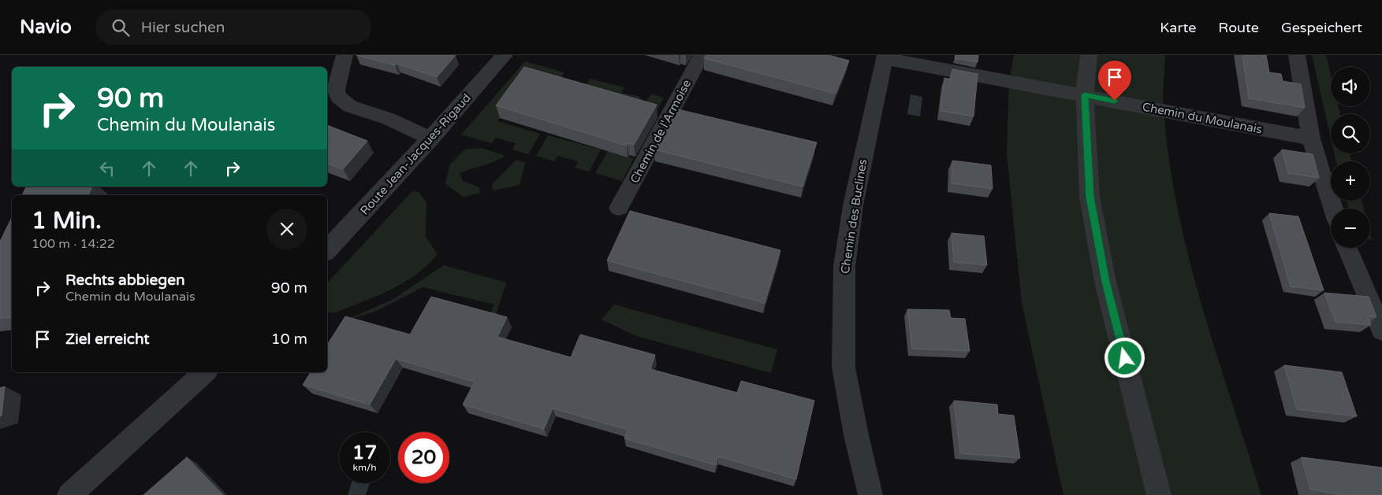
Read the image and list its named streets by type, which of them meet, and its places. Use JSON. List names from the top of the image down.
{
  "streets": {
    "street": [
      "Chemin du Moulanais",
      "Chemin de l'Armoise",
      "Route Jean-Jacques-Rigaud",
      "Chemin des Buclines"
    ]
  },
  "crossings": [
    ["Chemin du Moulanais", "Chemin des Buclines"]
  ],
  "page": {
    "header": "Navio",
    "search": "Hier suchen",
    "nav": ["Karte", "Route", "Gespeichert"],
    "map_buttons": ["+", "−"],
    "turn": ["90 m", "Chemin du Moulanais"],
    "heading": ["1 Min.", "100 m · 14:22"],
    "list": [
      {
        "name": "Rechts abbiegen",
        "note": "Chemin du Moulanais",
        "value": "90 m"
      },
      {
        "name": "Ziel erreicht",
        "value": "10 m"
      }
    ],
    "speed": "17 km/h",
    "limit": "20"
  }
}
